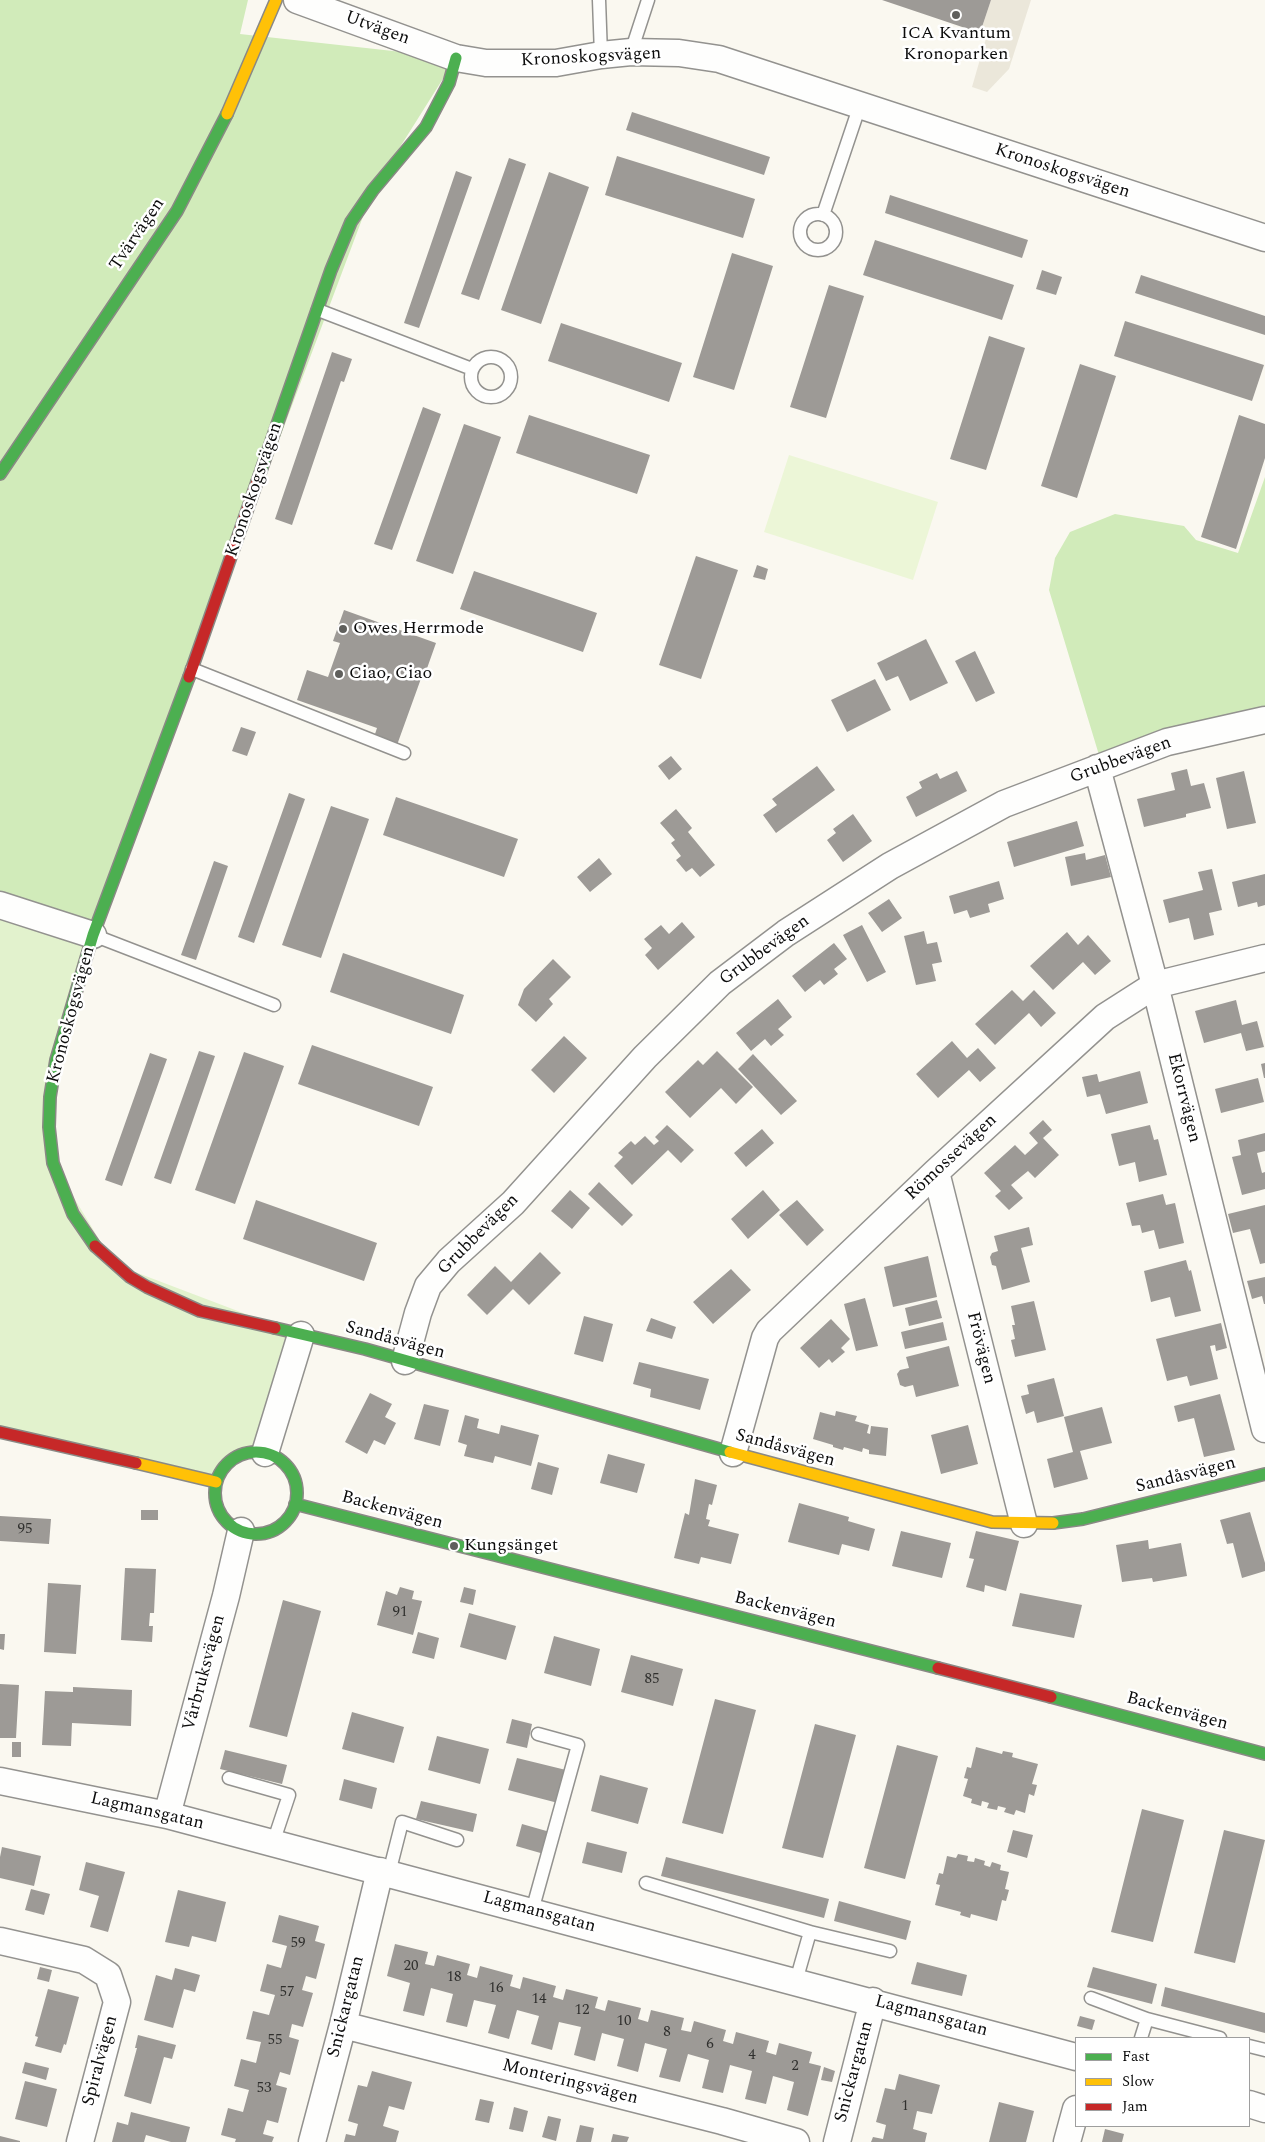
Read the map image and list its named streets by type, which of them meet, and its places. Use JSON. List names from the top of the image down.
{
  "streets": {
    "street": [
      "Utvägen",
      "Kronoskogsvägen",
      "Tvärvägen",
      "Grubbevägen",
      "Ekorrvägen",
      "Römossevägen",
      "Sandåsvägen",
      "Frövägen",
      "Backenvägen",
      "Vårbruksvägen",
      "Lagmansgatan",
      "Snickargatan",
      "Spiralvägen",
      "Monteringsvägen"
    ]
  },
  "crossings": [
    ["Utvägen", "Kronoskogsvägen"],
    ["Kronoskogsvägen", "Sandåsvägen"],
    ["Grubbevägen", "Ekorrvägen"],
    ["Grubbevägen", "Sandåsvägen"],
    ["Ekorrvägen", "Römossevägen"],
    ["Römossevägen", "Sandåsvägen"],
    ["Römossevägen", "Frövägen"],
    ["Sandåsvägen", "Frövägen"],
    ["Backenvägen", "Vårbruksvägen"],
    ["Vårbruksvägen", "Lagmansgatan"],
    ["Lagmansgatan", "Snickargatan"],
    ["Snickargatan", "Monteringsvägen"]
  ],
  "places": [
    "ICA Kvantum Kronoparken",
    "Owes Herrmode",
    "Ciao, Ciao",
    "Kungsänget"
  ],
  "house_numbers": [
    "95",
    "91",
    "85",
    "59",
    "20",
    "18",
    "16",
    "57",
    "14",
    "12",
    "10",
    "8",
    "55",
    "6",
    "4",
    "2",
    "53",
    "1"
  ],
  "legend": ["Fast", "Slow", "Jam"]
}
